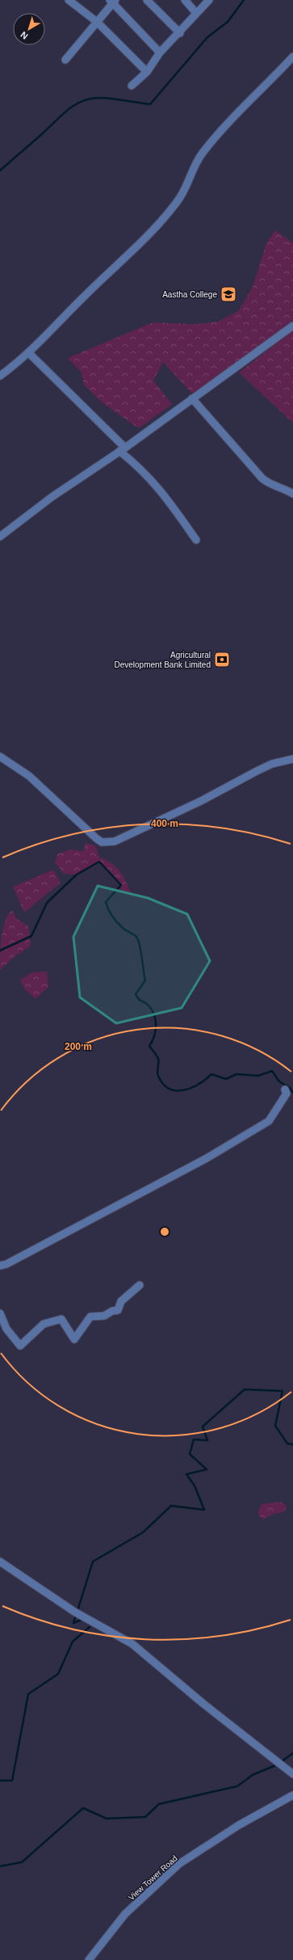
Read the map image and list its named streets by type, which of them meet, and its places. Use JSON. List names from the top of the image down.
{
  "streets": {
    "street": ["View Tower Road"]
  },
  "places": {
    "school or university": ["Aastha College"],
    "bank": ["Agricultural Development Bank Limited"]
  },
  "north": "bottom left",
  "rings": ["400 m", "200 m"]
}
